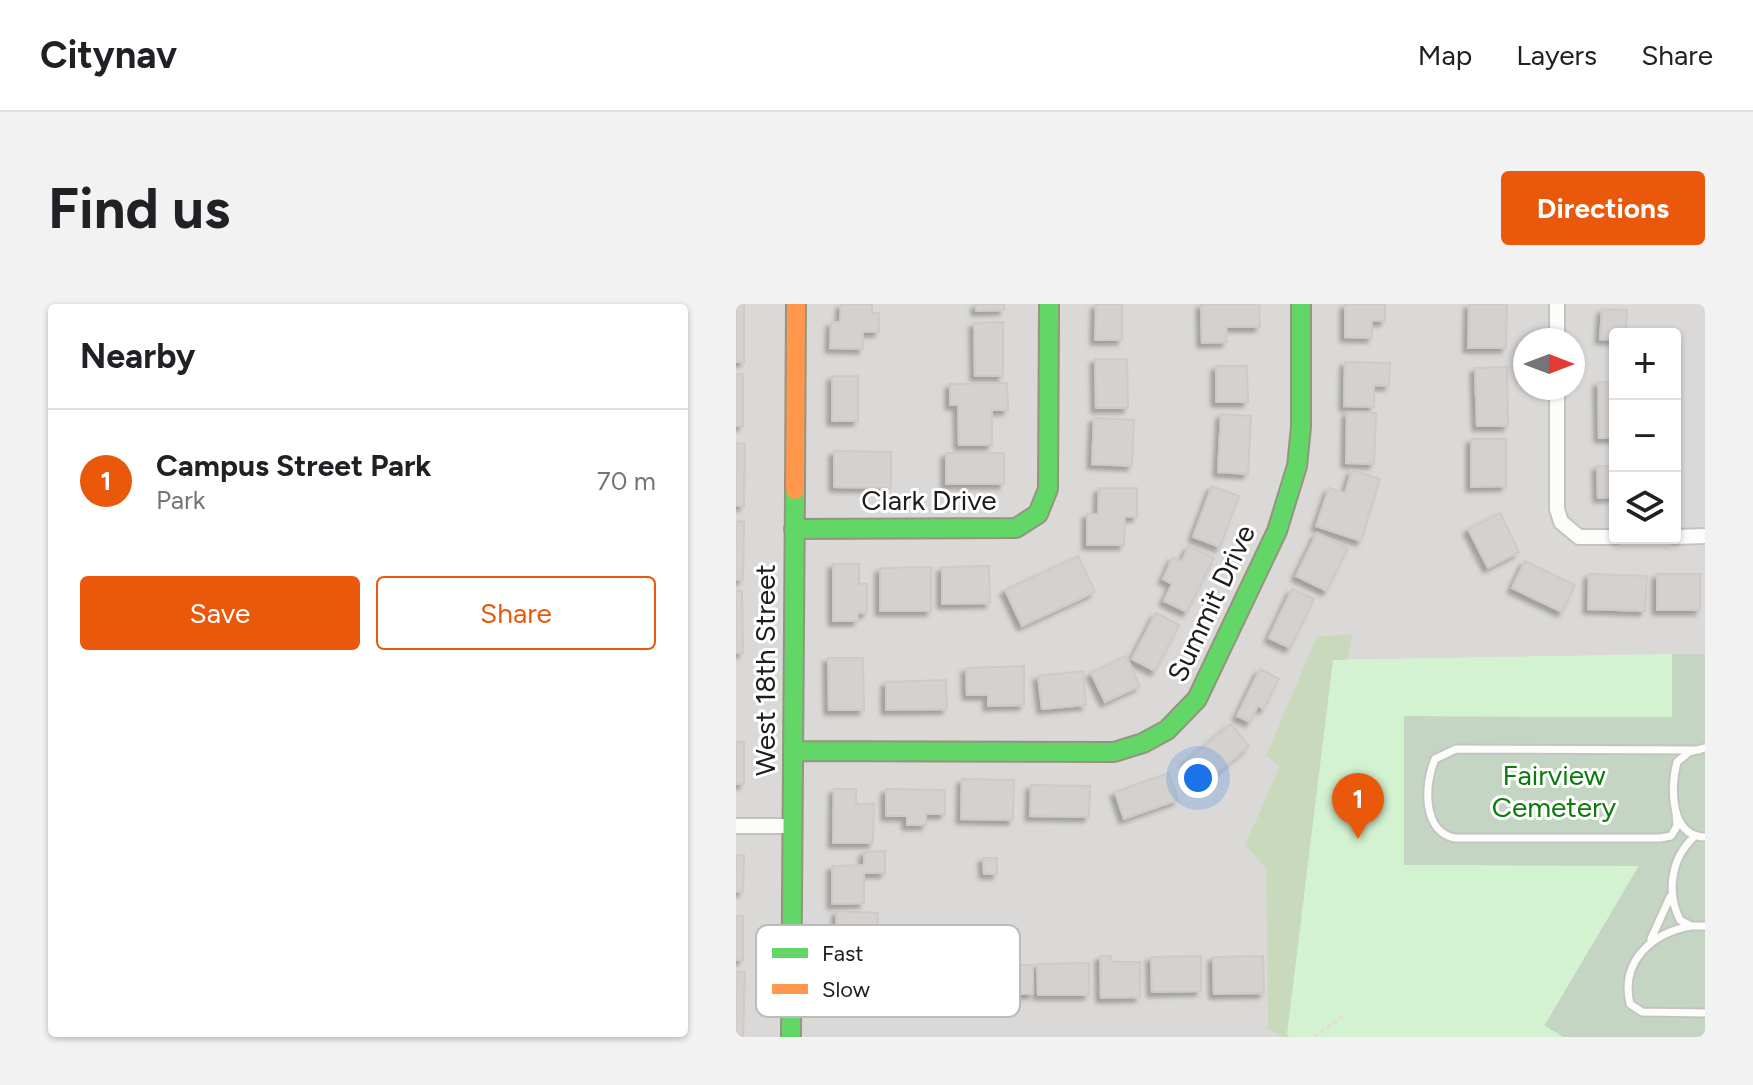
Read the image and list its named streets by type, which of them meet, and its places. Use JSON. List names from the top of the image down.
{
  "streets": {
    "street": ["Clark Drive", "Summit Drive", "West 18th Street"]
  },
  "crossings": [
    ["Clark Drive", "West 18th Street"],
    ["Summit Drive", "West 18th Street"]
  ],
  "parks": ["Fairview Cemetery"],
  "legend": ["Fast", "Slow"],
  "north": "right",
  "page": {
    "header": "Citynav",
    "nav": ["Map", "Layers", "Share"],
    "buttons": [
      "Directions",
      ["Save", "Share"]
    ],
    "title": "Find us",
    "heading": "Nearby",
    "map_buttons": ["+", "−"],
    "list": [
      {
        "mark": "1",
        "name": "Campus Street Park",
        "note": "Park",
        "value": "70 m"
      }
    ],
    "pins": "1"
  }
}
